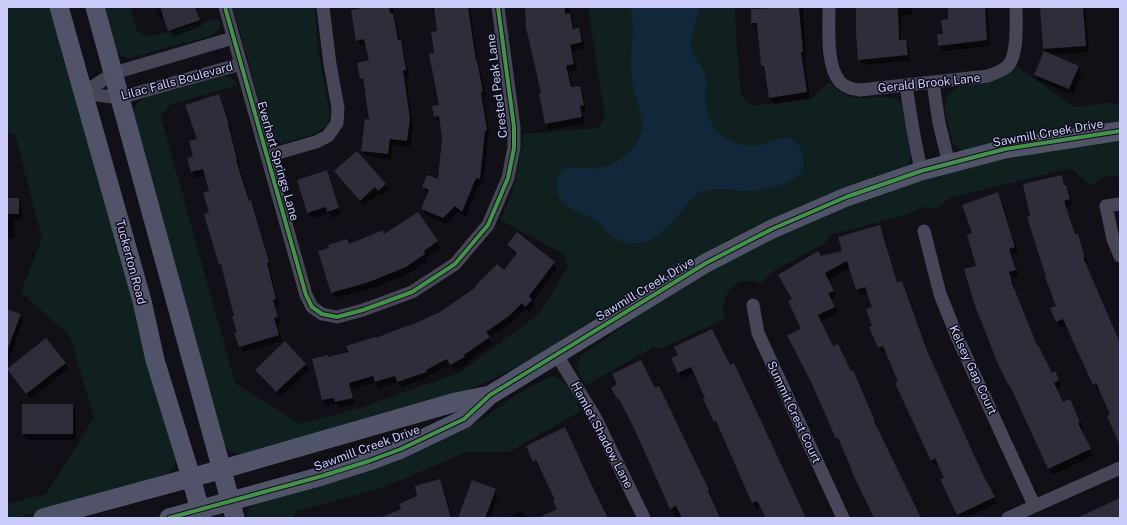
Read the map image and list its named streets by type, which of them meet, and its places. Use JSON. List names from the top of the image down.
{
  "streets": {
    "street": [
      "Lilac Falls Boulevard",
      "Gerald Brook Lane",
      "Crested Peak Lane",
      "Sawmill Creek Drive",
      "Everhart Springs Lane",
      "Tuckerton Road",
      "Kelsey Gap Court",
      "Summit Crest Court",
      "Hamlet Shadow Lane"
    ]
  },
  "crossings": [
    ["Lilac Falls Boulevard", "Everhart Springs Lane"],
    ["Lilac Falls Boulevard", "Tuckerton Road"],
    ["Crested Peak Lane", "Everhart Springs Lane"],
    ["Sawmill Creek Drive", "Tuckerton Road"],
    ["Sawmill Creek Drive", "Hamlet Shadow Lane"]
  ]
}
